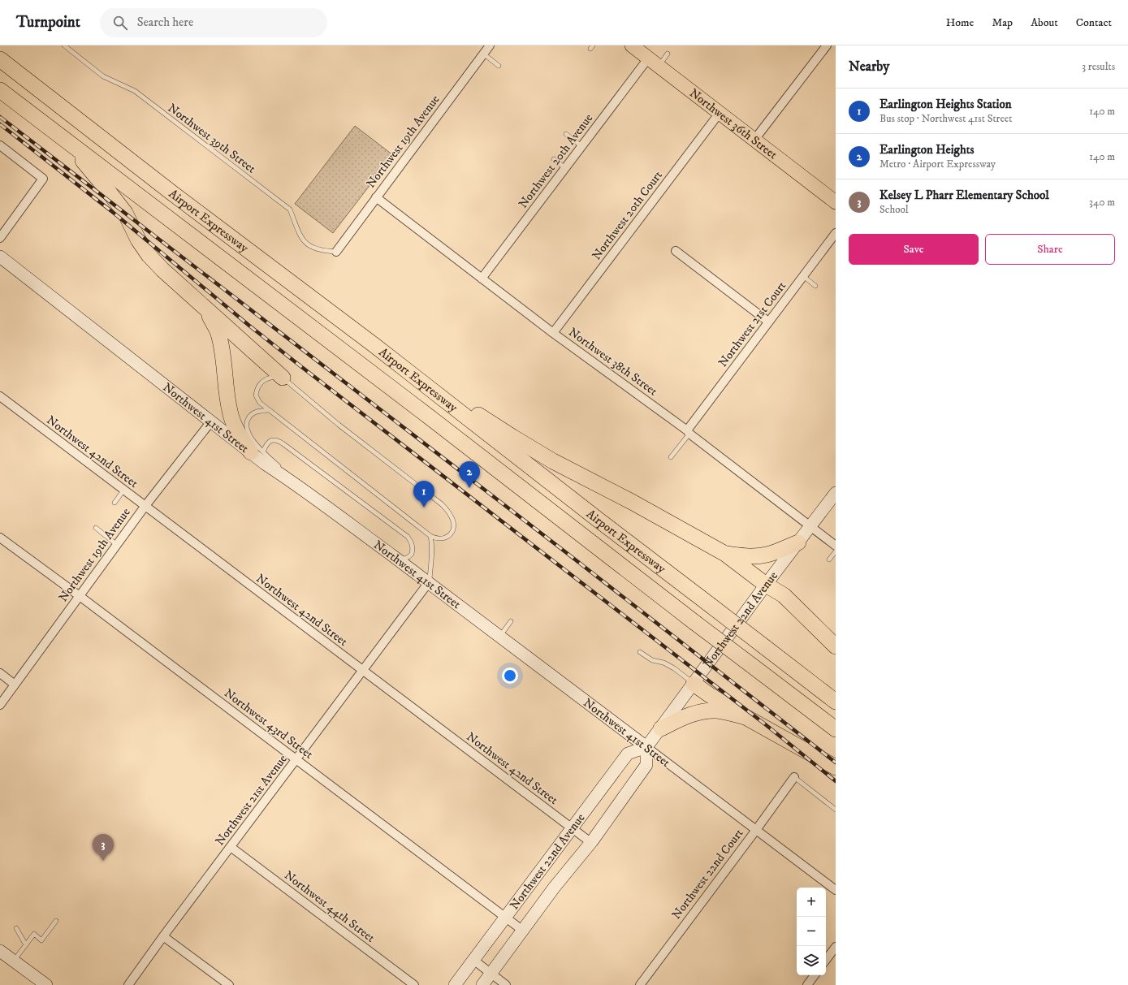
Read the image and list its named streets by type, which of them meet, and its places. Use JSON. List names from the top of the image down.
{
  "streets": {
    "highway": ["Airport Expressway"],
    "main road": ["Northwest 36th Street", "Northwest 41st Street", "Northwest 22nd Avenue"],
    "street": [
      "Northwest 19th Avenue",
      "Northwest 20th Avenue",
      "Northwest 20th Court",
      "Northwest 21st Court",
      "Northwest 38th Street",
      "Northwest 42nd Street",
      "Northwest 43rd Street",
      "Northwest 21st Avenue",
      "Northwest 22nd Court",
      "Northwest 44th Street"
    ],
    "lane": ["Northwest 39th Street"]
  },
  "crossings": [
    ["Northwest 36th Street", "Northwest 20th Avenue"],
    ["Northwest 36th Street", "Northwest 20th Court"],
    ["Northwest 39th Street", "Northwest 19th Avenue"],
    ["Northwest 19th Avenue", "Northwest 38th Street"],
    ["Northwest 19th Avenue", "Northwest 41st Street"],
    ["Northwest 19th Avenue", "Northwest 42nd Street"],
    ["Northwest 19th Avenue", "Northwest 43rd Street"],
    ["Northwest 20th Avenue", "Northwest 38th Street"],
    ["Northwest 20th Court", "Northwest 38th Street"],
    ["Northwest 21st Court", "Northwest 38th Street"],
    ["Northwest 38th Street", "Northwest 22nd Avenue"],
    ["Northwest 41st Street", "Northwest 22nd Avenue"],
    ["Northwest 41st Street", "Northwest 21st Avenue"],
    ["Northwest 41st Street", "Northwest 22nd Court"],
    ["Northwest 42nd Street", "Northwest 22nd Avenue"],
    ["Northwest 42nd Street", "Northwest 21st Avenue"],
    ["Northwest 22nd Avenue", "Northwest 43rd Street"],
    ["Northwest 43rd Street", "Northwest 21st Avenue"],
    ["Northwest 21st Avenue", "Northwest 44th Street"]
  ],
  "page": {
    "header": "Turnpoint",
    "search": "Search here",
    "nav": [
      "Home",
      "Map",
      "About",
      "Contact"
    ],
    "heading": ["Nearby", "3 results"],
    "list": [
      {
        "mark": "1",
        "name": "Earlington Heights Station",
        "note": "Bus stop · Northwest 41st Street",
        "value": "140 m"
      },
      {
        "mark": "2",
        "name": "Earlington Heights",
        "note": "Metro · Airport Expressway",
        "value": "140 m"
      },
      {
        "mark": "3",
        "name": "Kelsey L Pharr Elementary School",
        "note": "School",
        "value": "340 m"
      }
    ],
    "buttons": ["Save", "Share"],
    "pins": ["2", "1", "3"],
    "map_buttons": ["+", "−"]
  }
}
